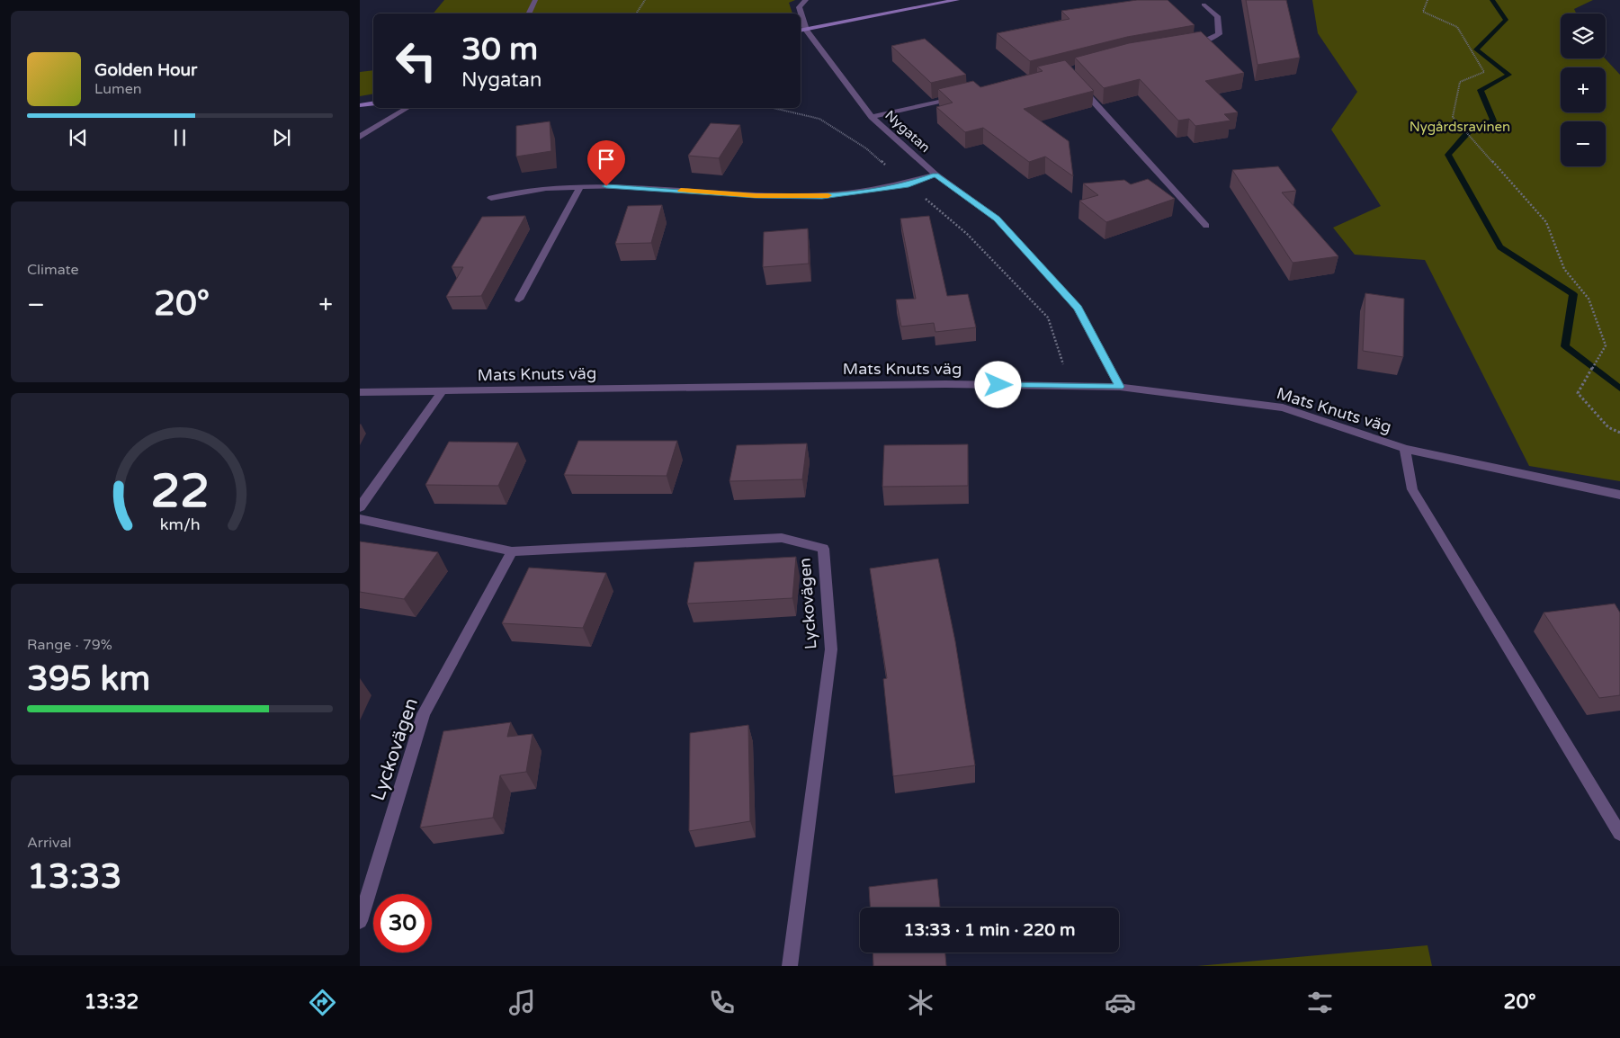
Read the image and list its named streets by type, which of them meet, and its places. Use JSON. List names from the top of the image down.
{
  "streets": {
    "street": ["Nygatan", "Mats Knuts väg", "Lyckovägen"]
  },
  "crossings": [
    ["Nygatan", "Mats Knuts väg"]
  ],
  "parks": ["Nygårdsravinen"],
  "page": {
    "map_buttons": ["+", "−"],
    "turn": ["30 m", "Nygatan"],
    "song": ["Golden Hour", "Lumen"],
    "tile": [
      "Climate",
      ["Range · 79%", "395 km"],
      ["Arrival", "13:33"]
    ],
    "heat": ["−", "20°", "+"],
    "limit": "30",
    "trip": "13:33 · 1 min · 220 m",
    "tabs": ["13:32", "20°"],
    "gauge": ["22", "km/h"]
  }
}
